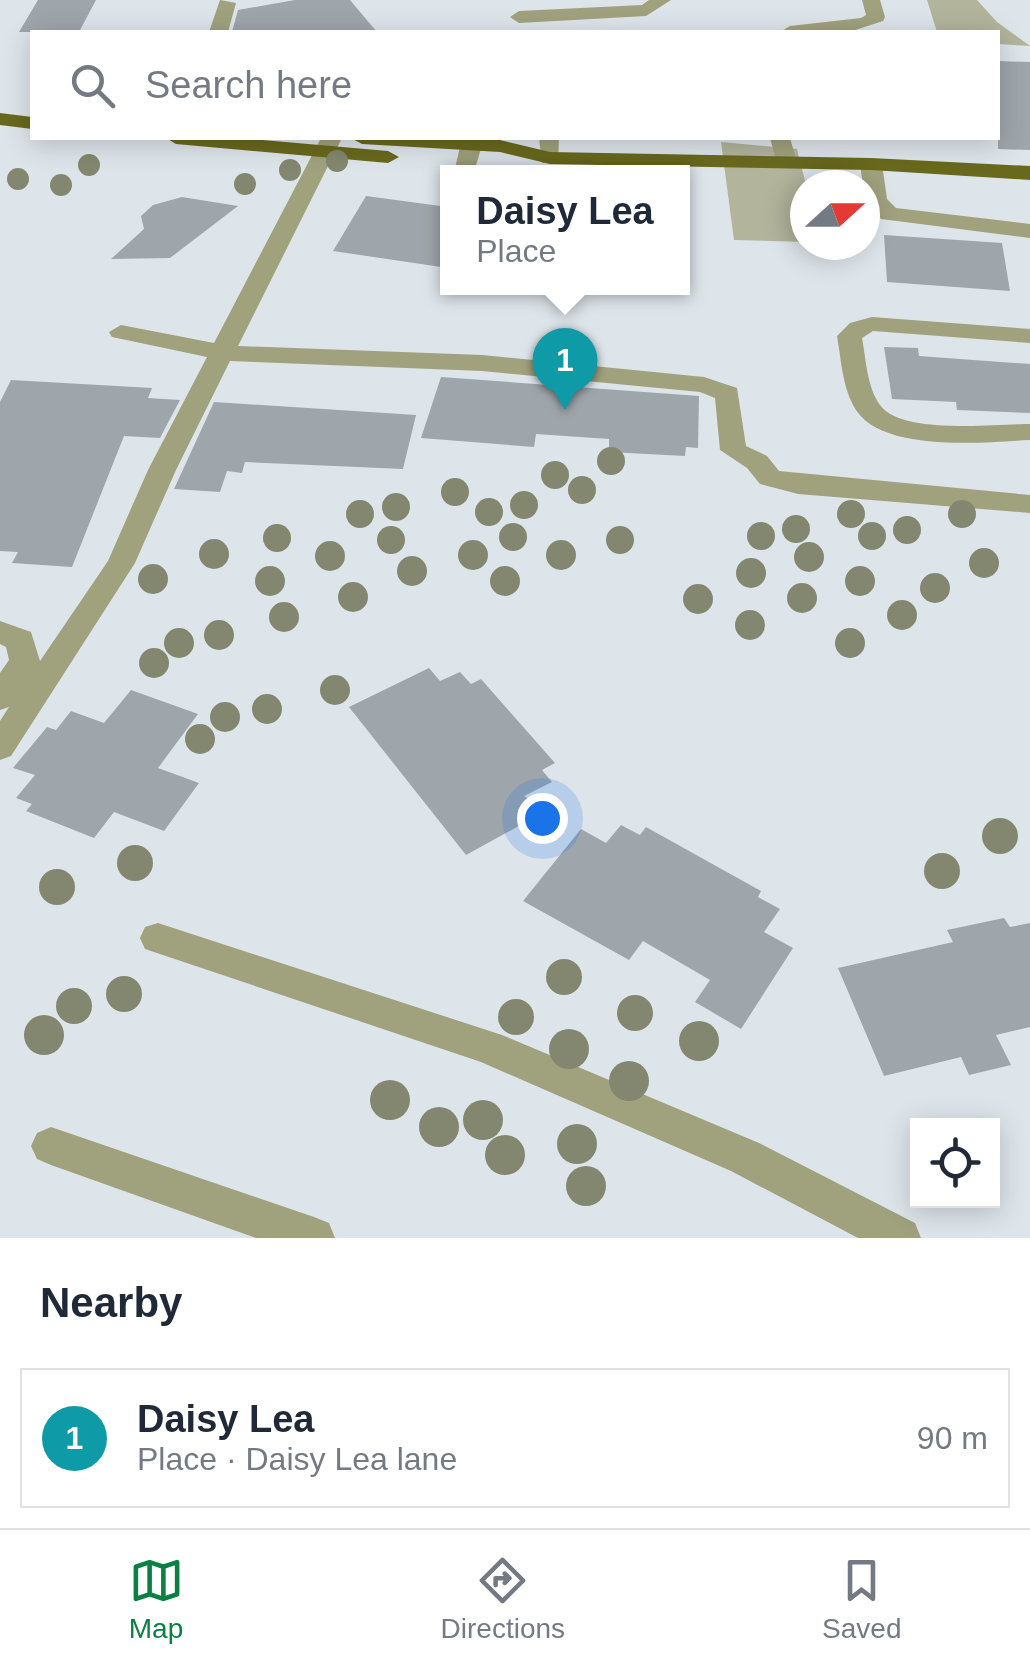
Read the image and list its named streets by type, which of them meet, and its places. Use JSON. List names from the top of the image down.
{
  "north": "right",
  "page": {
    "search": "Search here",
    "popup": ["Daisy Lea", "Place"],
    "pins": "1",
    "heading": "Nearby",
    "list": [
      {
        "mark": "1",
        "name": "Daisy Lea",
        "note": "Place · Daisy Lea lane",
        "value": "90 m"
      }
    ],
    "nav": ["Map", "Directions", "Saved"]
  }
}
